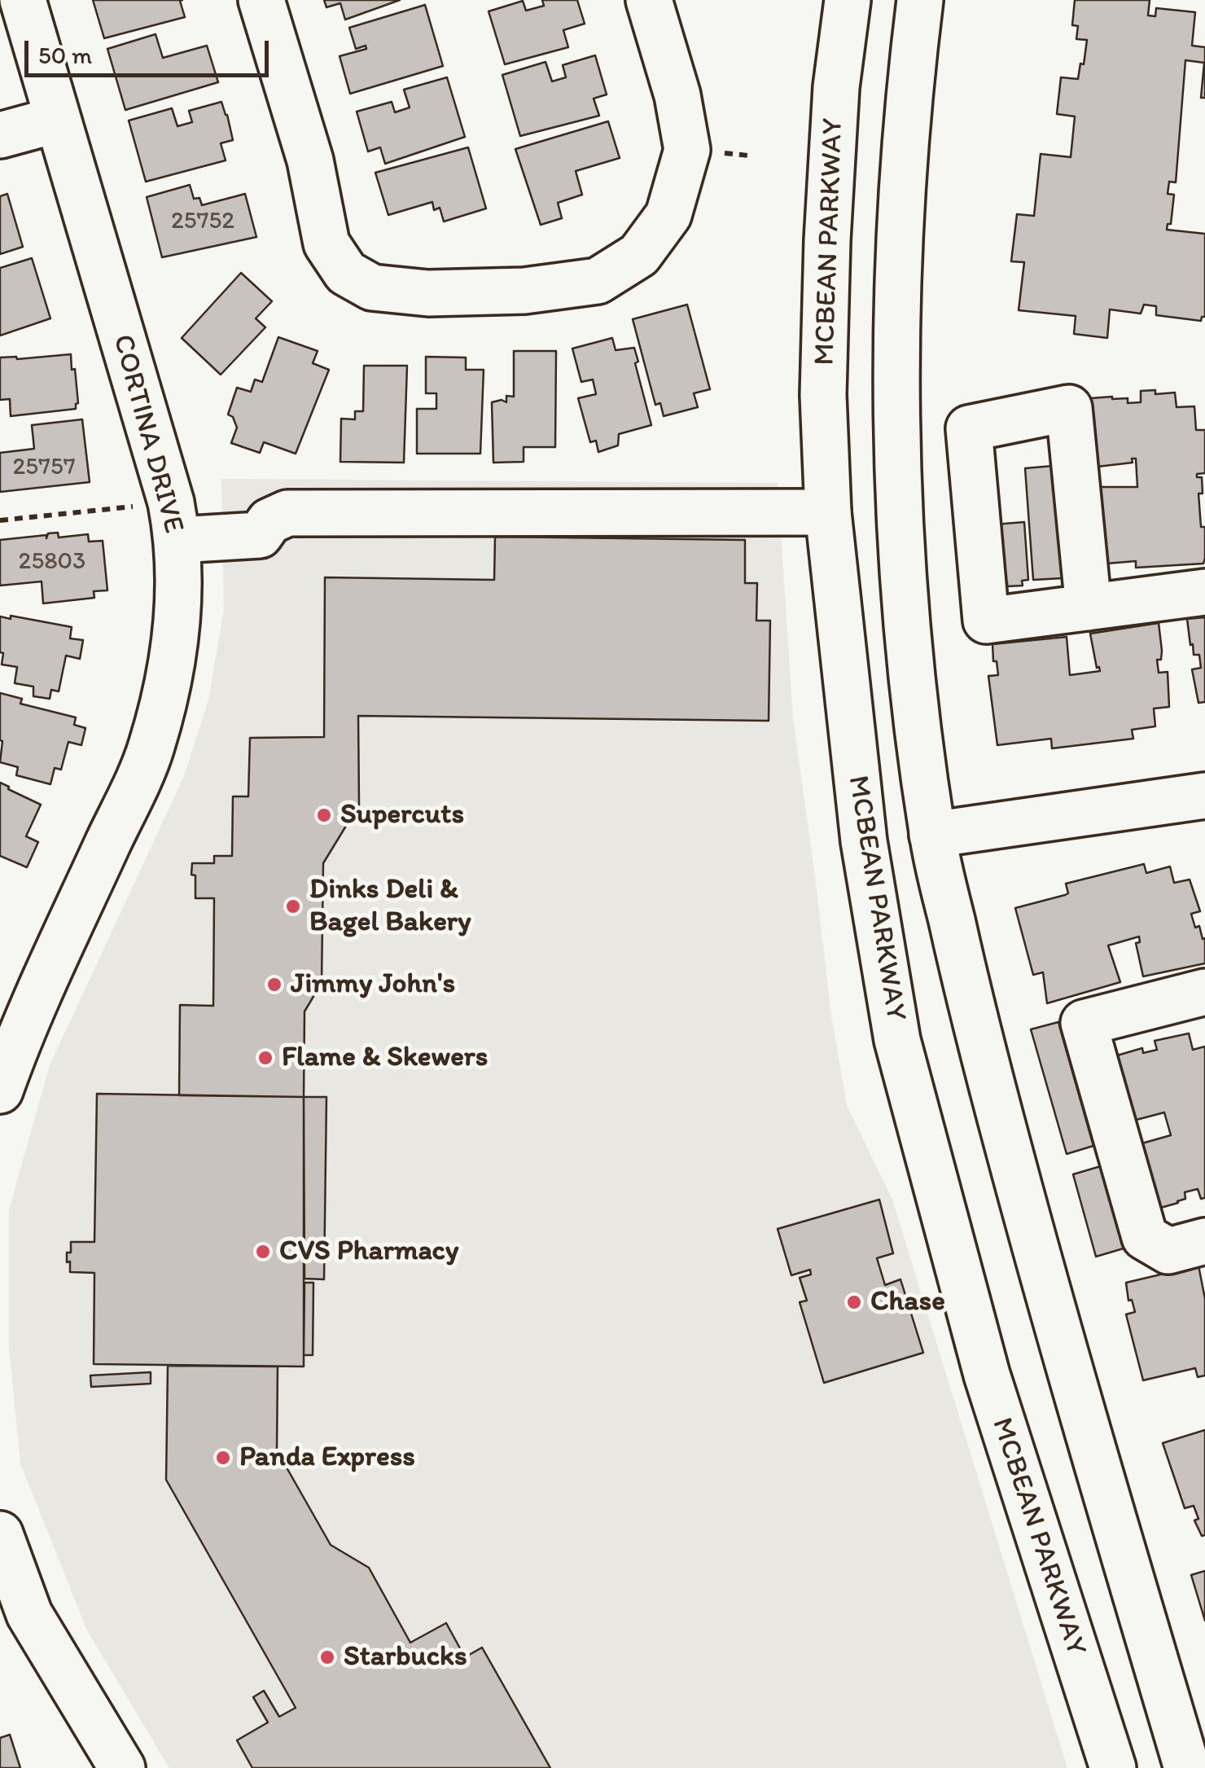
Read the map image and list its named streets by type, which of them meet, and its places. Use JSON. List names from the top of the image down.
{
  "streets": {
    "street": ["MCBEAN PARKWAY", "CORTINA DRIVE"]
  },
  "places": [
    "Supercuts",
    "Dinks Deli & Bagel Bakery",
    "Jimmy John's",
    "Flame & Skewers",
    "CVS Pharmacy",
    "Chase",
    "Panda Express",
    "Starbucks"
  ],
  "house_numbers": ["25752", "25757", "25803"],
  "scale_bar": "50 m"
}
